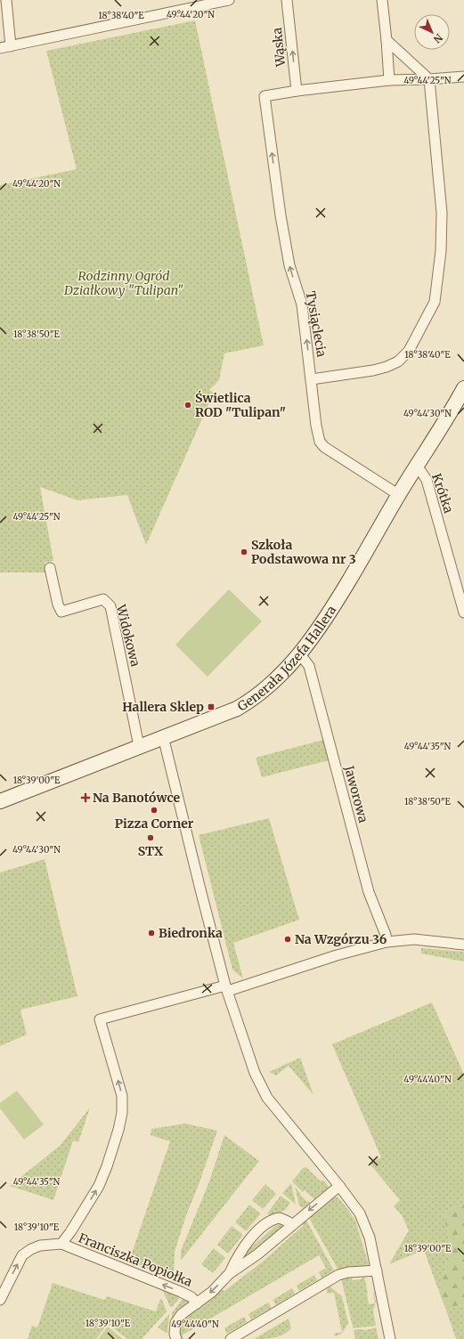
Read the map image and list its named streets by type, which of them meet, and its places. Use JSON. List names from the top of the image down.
{
  "streets": {
    "street": [
      "Wąska",
      "Tysiąclecia",
      "Krótka",
      "Widokowa",
      "Generała Józefa Hallera",
      "Jaworowa",
      "Franciszka Popiołka"
    ]
  },
  "crossings": [
    ["Wąska", "Tysiąclecia"],
    ["Tysiąclecia", "Generała Józefa Hallera"],
    ["Krótka", "Generała Józefa Hallera"],
    ["Widokowa", "Generała Józefa Hallera"],
    ["Generała Józefa Hallera", "Jaworowa"],
    ["Jaworowa", "Franciszka Popiołka"]
  ],
  "one_way": ["Wąska", "Tysiąclecia"],
  "parks": ["Rodzinny Ogród Działkowy \"Tulipan\""],
  "places": {
    "other": [
      "Świetlica ROD \"Tulipan\"",
      "Szkoła Podstawowa nr 3",
      "Pizza Corner",
      "STX",
      "Biedronka",
      "Na Wzgórzu 36"
    ],
    "transit": ["Hallera Sklep"],
    "health": ["Na Banotówce"]
  },
  "north": "bottom right",
  "coordinates": [
    "49°44'20\"N",
    "18°38'40\"E",
    "49°44'25\"N",
    "18°38'50\"E",
    "49°44'30\"N",
    "49°44'35\"N",
    "18°39'00\"E",
    "49°44'40\"N",
    "18°39'10\"E"
  ]
}
